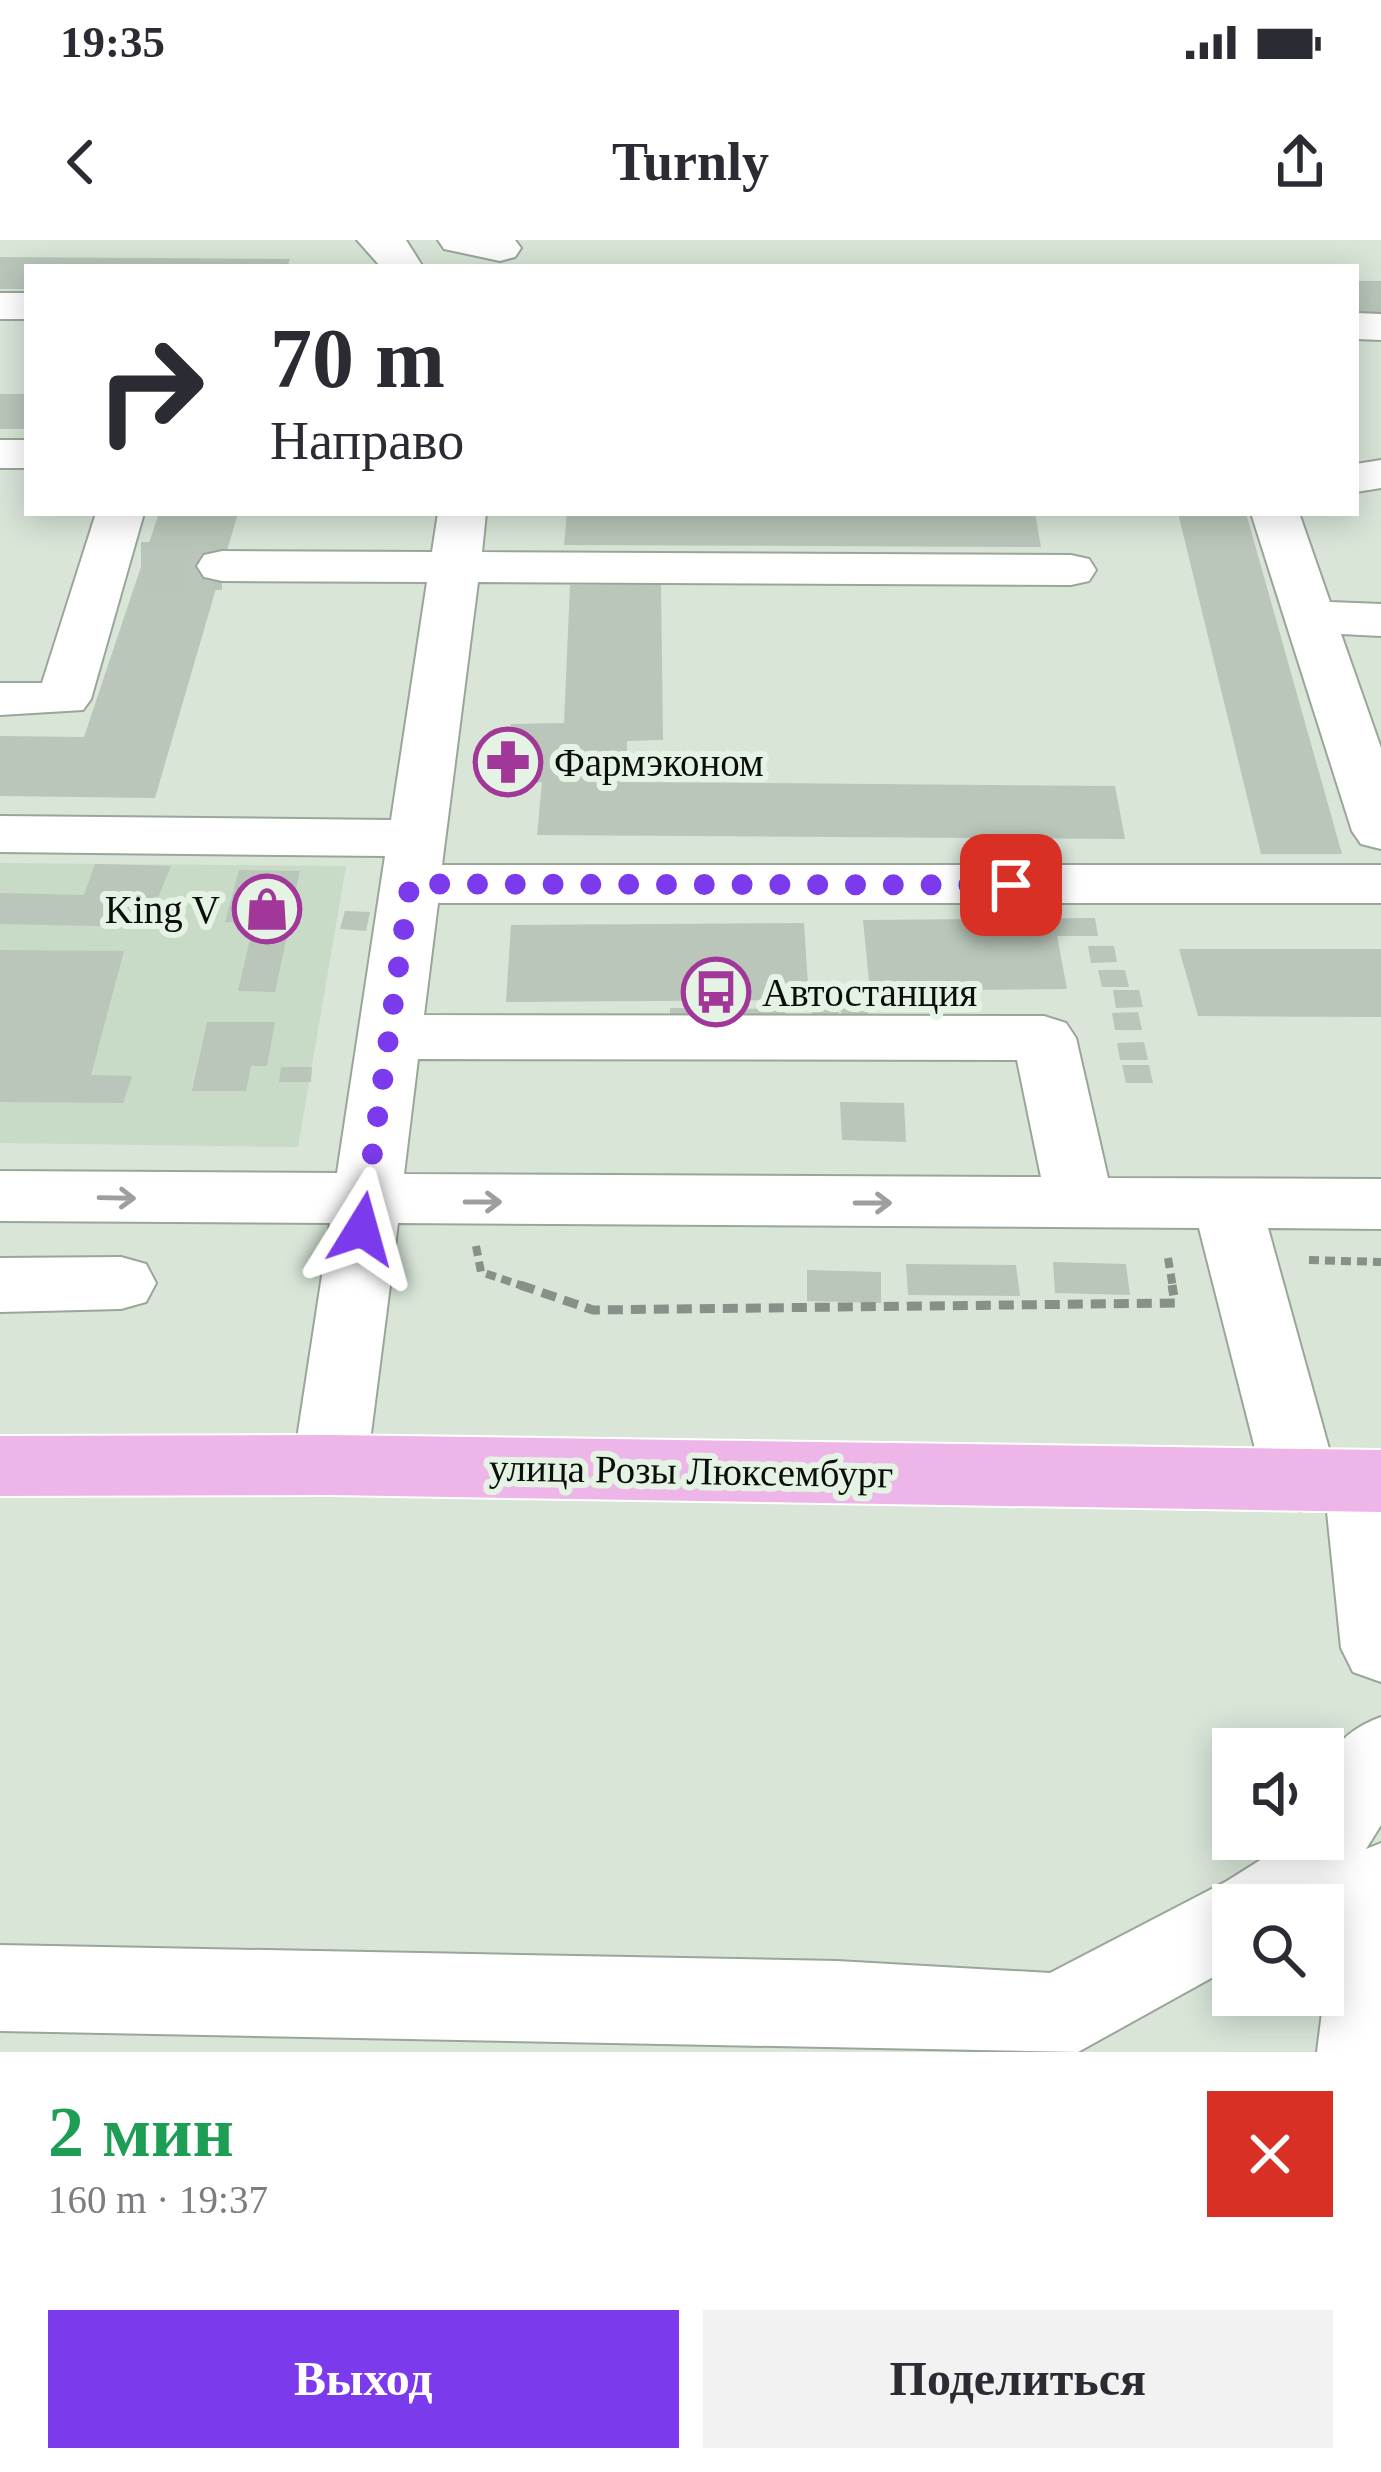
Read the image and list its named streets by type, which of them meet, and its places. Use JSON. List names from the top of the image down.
{
  "streets": {
    "main road": ["улица Розы Люксембург"]
  },
  "places": {
    "pharmacy": ["Фармэконом"],
    "shop": ["King V"],
    "bus stop": ["Автостанция"]
  },
  "page": {
    "status": "19:35",
    "header": "Turnly",
    "turn": ["70 m", "Направо"],
    "heading": ["2 мин", "160 m · 19:37"],
    "buttons": ["Выход", "Поделиться"]
  }
}
